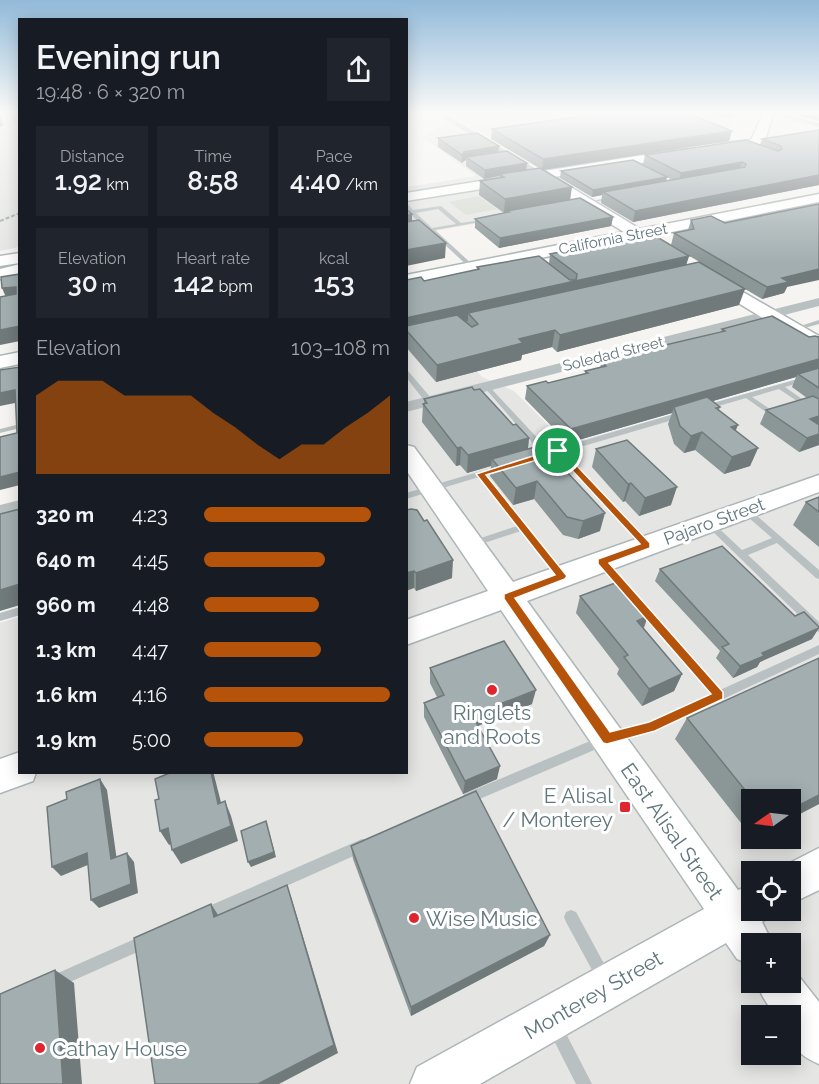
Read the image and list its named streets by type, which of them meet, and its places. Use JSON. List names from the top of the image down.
{
  "streets": {
    "street": [
      "California Street",
      "Soledad Street",
      "Pajaro Street",
      "East Alisal Street",
      "Monterey Street"
    ]
  },
  "crossings": [
    ["Pajaro Street", "East Alisal Street"],
    ["East Alisal Street", "Monterey Street"]
  ],
  "places": {
    "other": ["Ringlets and Roots", "Wise Music", "Cathay House"],
    "transit": ["E Alisal / Monterey"]
  },
  "north": "left",
  "page": {
    "heading": ["Evening run", "19:48 · 6 × 320 m"],
    "stats": [
      ["Distance", "1.92 km"],
      ["Time", "8:58"],
      ["Pace", "4:40 /km"],
      ["Elevation", "30 m"],
      ["Heart rate", "142 bpm"],
      ["kcal", "153"]
    ],
    "chart": ["Elevation", "103–108 m"],
    "list": [
      {
        "name": "320 m",
        "note": "4:23"
      },
      {
        "name": "640 m",
        "note": "4:45"
      },
      {
        "name": "960 m",
        "note": "4:48"
      },
      {
        "name": "1.3 km",
        "note": "4:47"
      },
      {
        "name": "1.6 km",
        "note": "4:16"
      },
      {
        "name": "1.9 km",
        "note": "5:00"
      }
    ],
    "map_buttons": ["+", "−"]
  }
}
